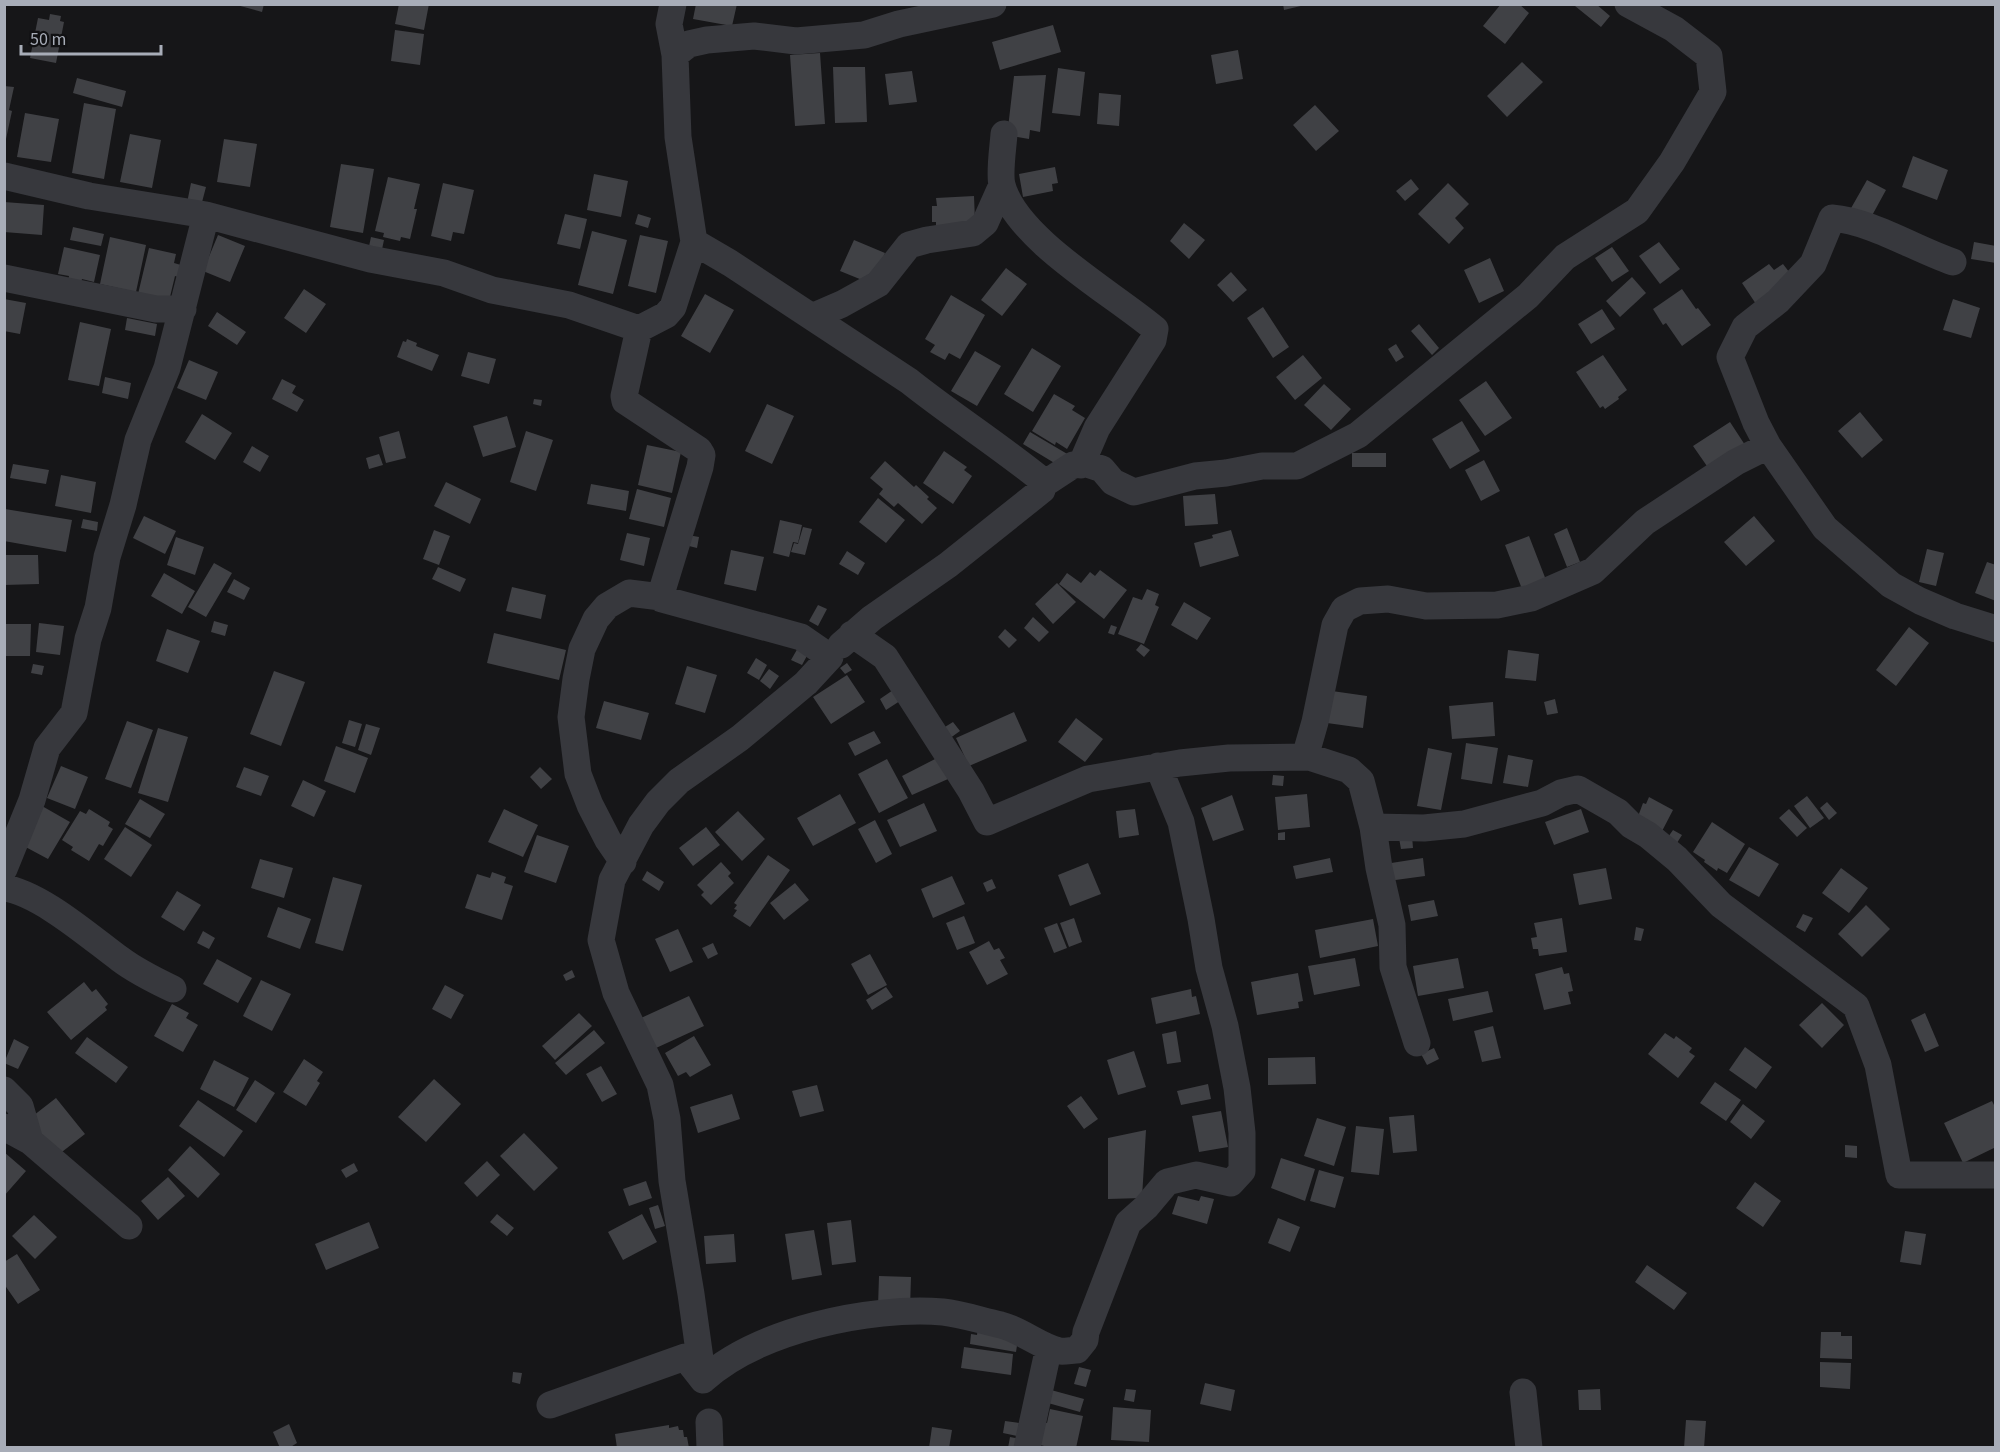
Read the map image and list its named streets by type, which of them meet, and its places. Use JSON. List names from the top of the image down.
{
  "scale_bar": "50 m"
}
